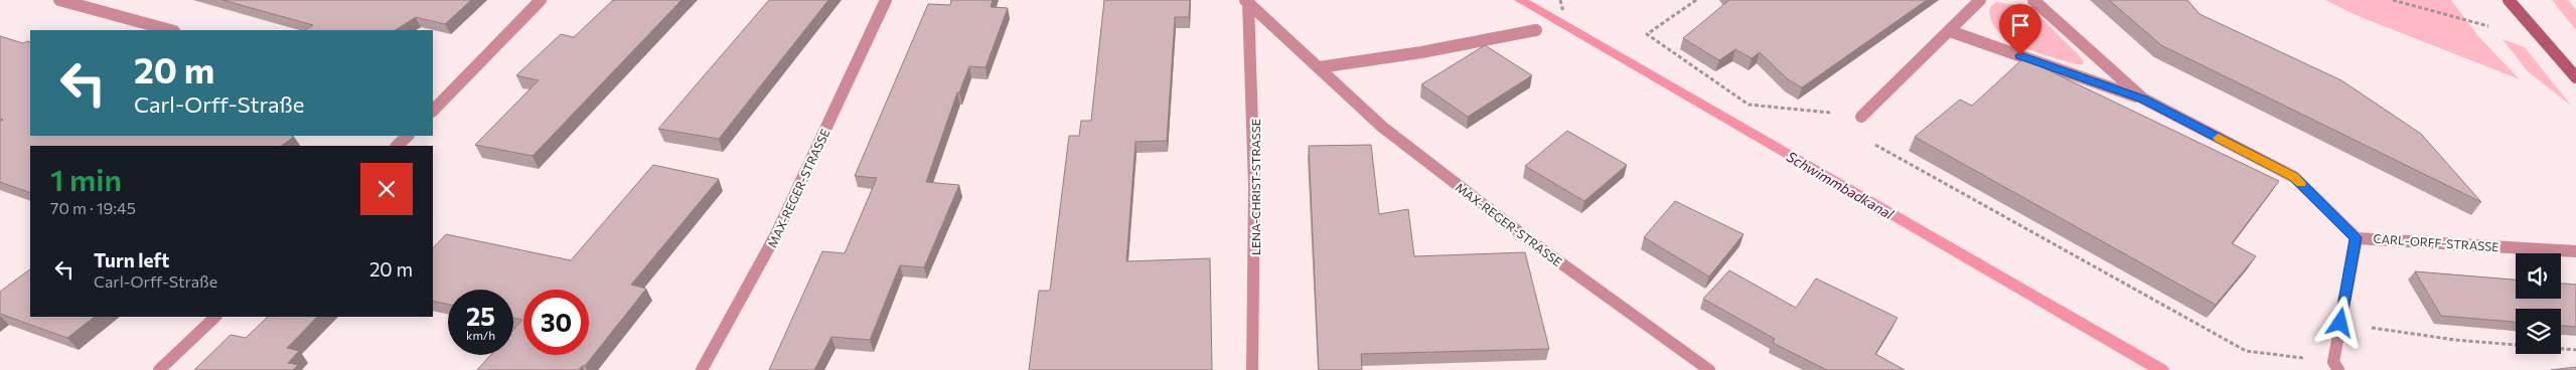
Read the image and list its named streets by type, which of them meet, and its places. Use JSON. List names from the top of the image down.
{
  "streets": {
    "street": ["LENA-CHRIST-STRASSE", "MAX-REGER-STRASSE", "CARL-ORFF-STRASSE"]
  },
  "crossings": [
    ["LENA-CHRIST-STRASSE", "MAX-REGER-STRASSE"]
  ],
  "water": ["Schwimmbadkanal"],
  "page": {
    "turn": ["20 m", "Carl-Orff-Straße"],
    "heading": ["1 min", "70 m · 19:45"],
    "list": [
      {
        "name": "Turn left",
        "note": "Carl-Orff-Straße",
        "value": "20 m"
      }
    ],
    "speed": "25 km/h",
    "limit": "30"
  }
}
